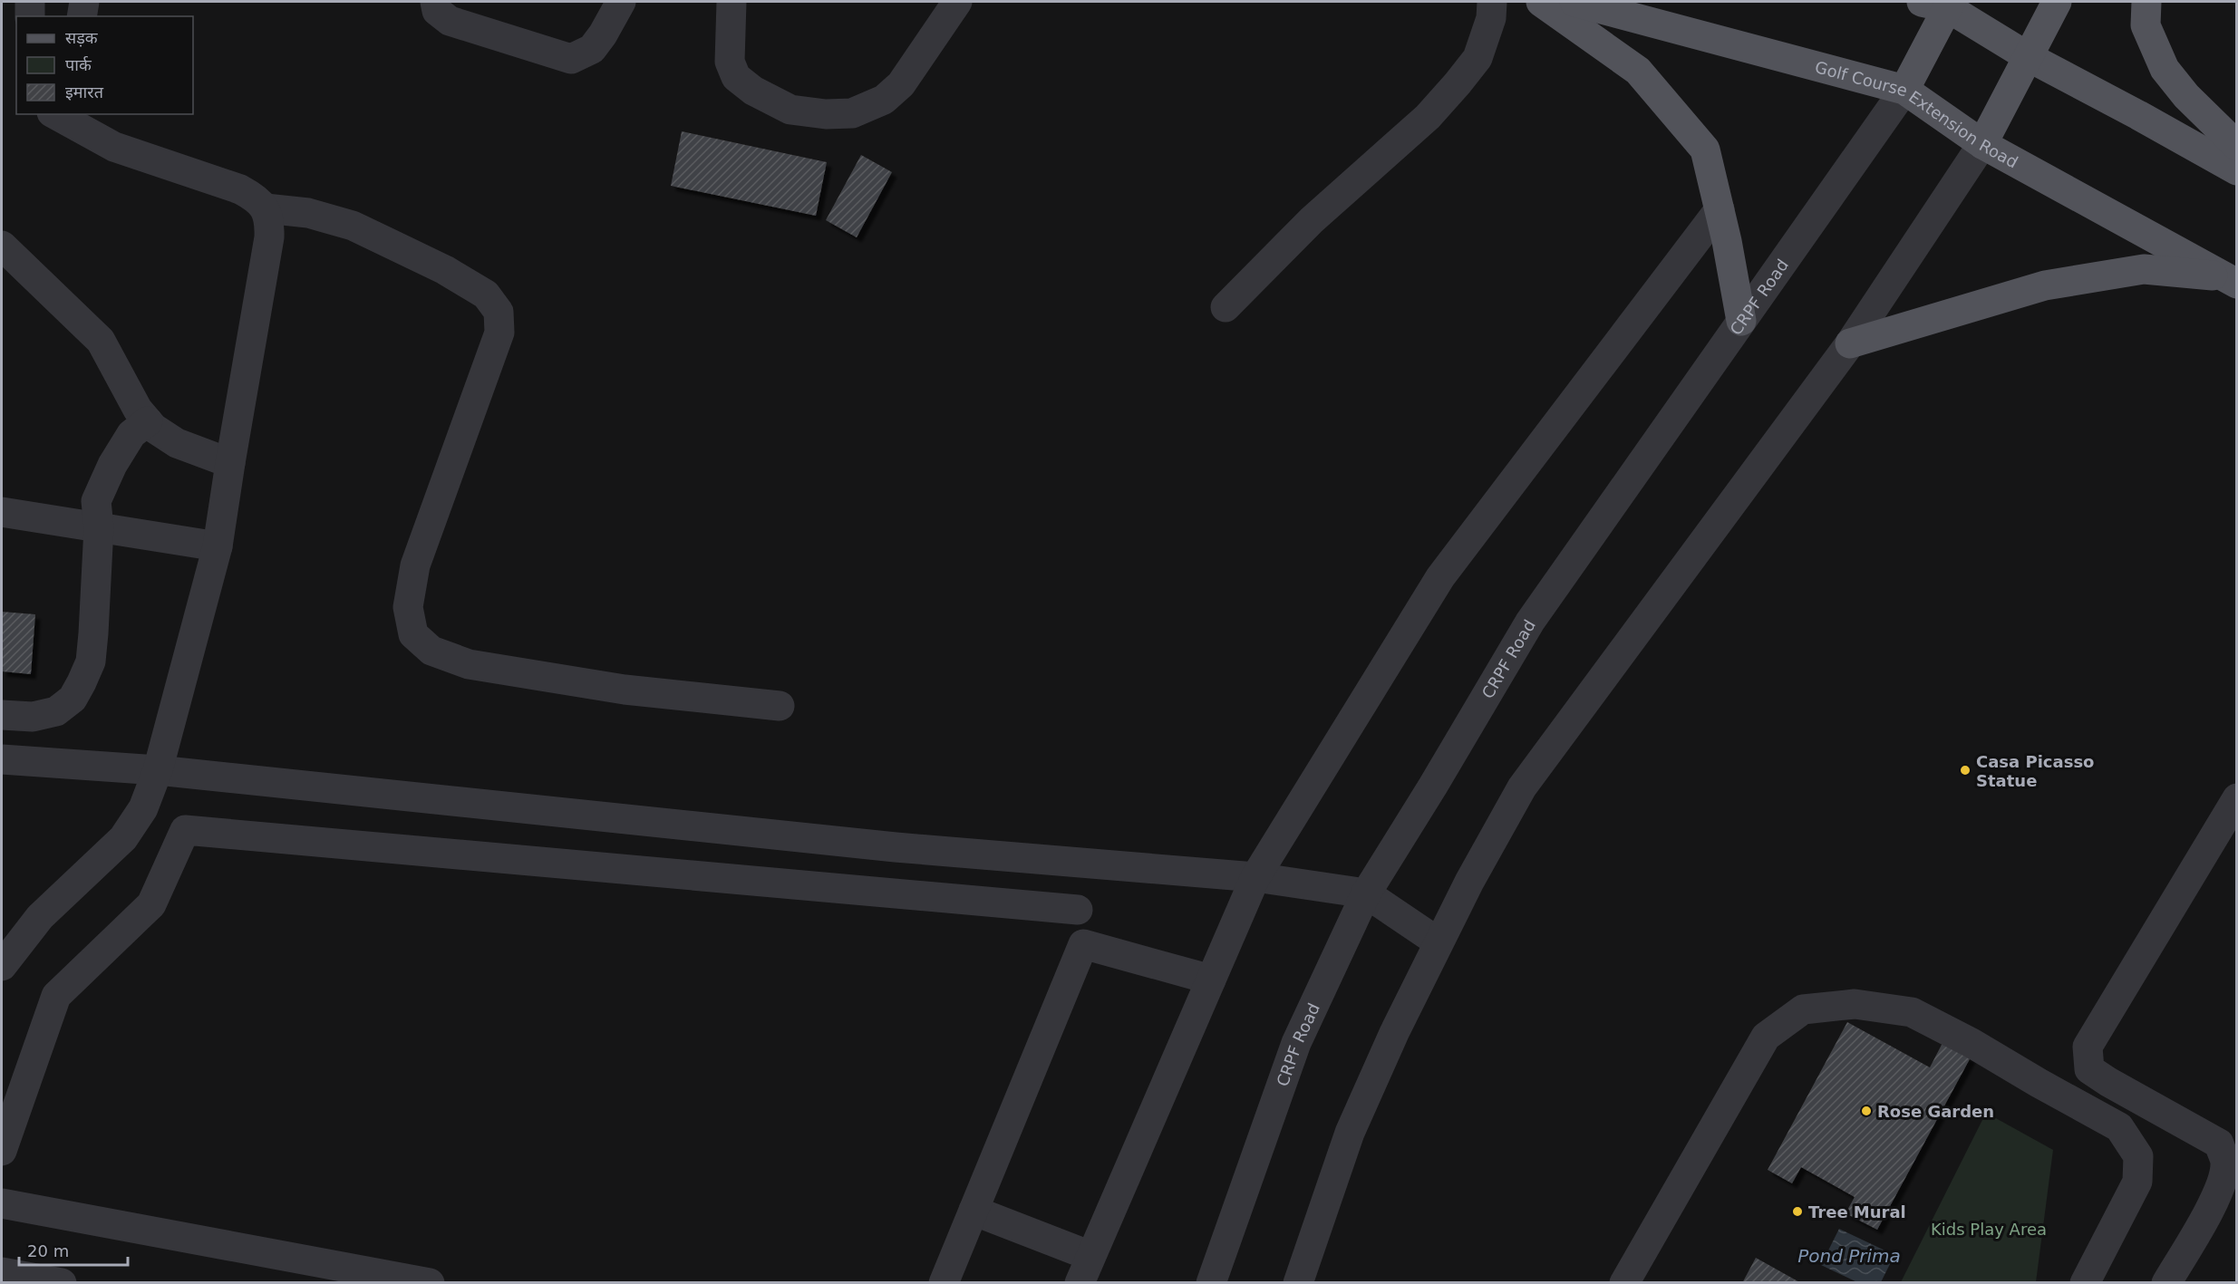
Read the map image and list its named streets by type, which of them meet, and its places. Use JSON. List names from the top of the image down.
{
  "streets": {
    "main road": ["Golf Course Extension Road"],
    "street": ["CRPF Road"]
  },
  "crossings": [
    ["Golf Course Extension Road", "CRPF Road"]
  ],
  "water": ["Pond Prima"],
  "parks": ["Kids Play Area"],
  "places": ["Casa Picasso Statue", "Rose Garden", "Tree Mural"],
  "legend": ["सड़क", "पार्क", "इमारत"],
  "scale_bar": "20 m"
}
